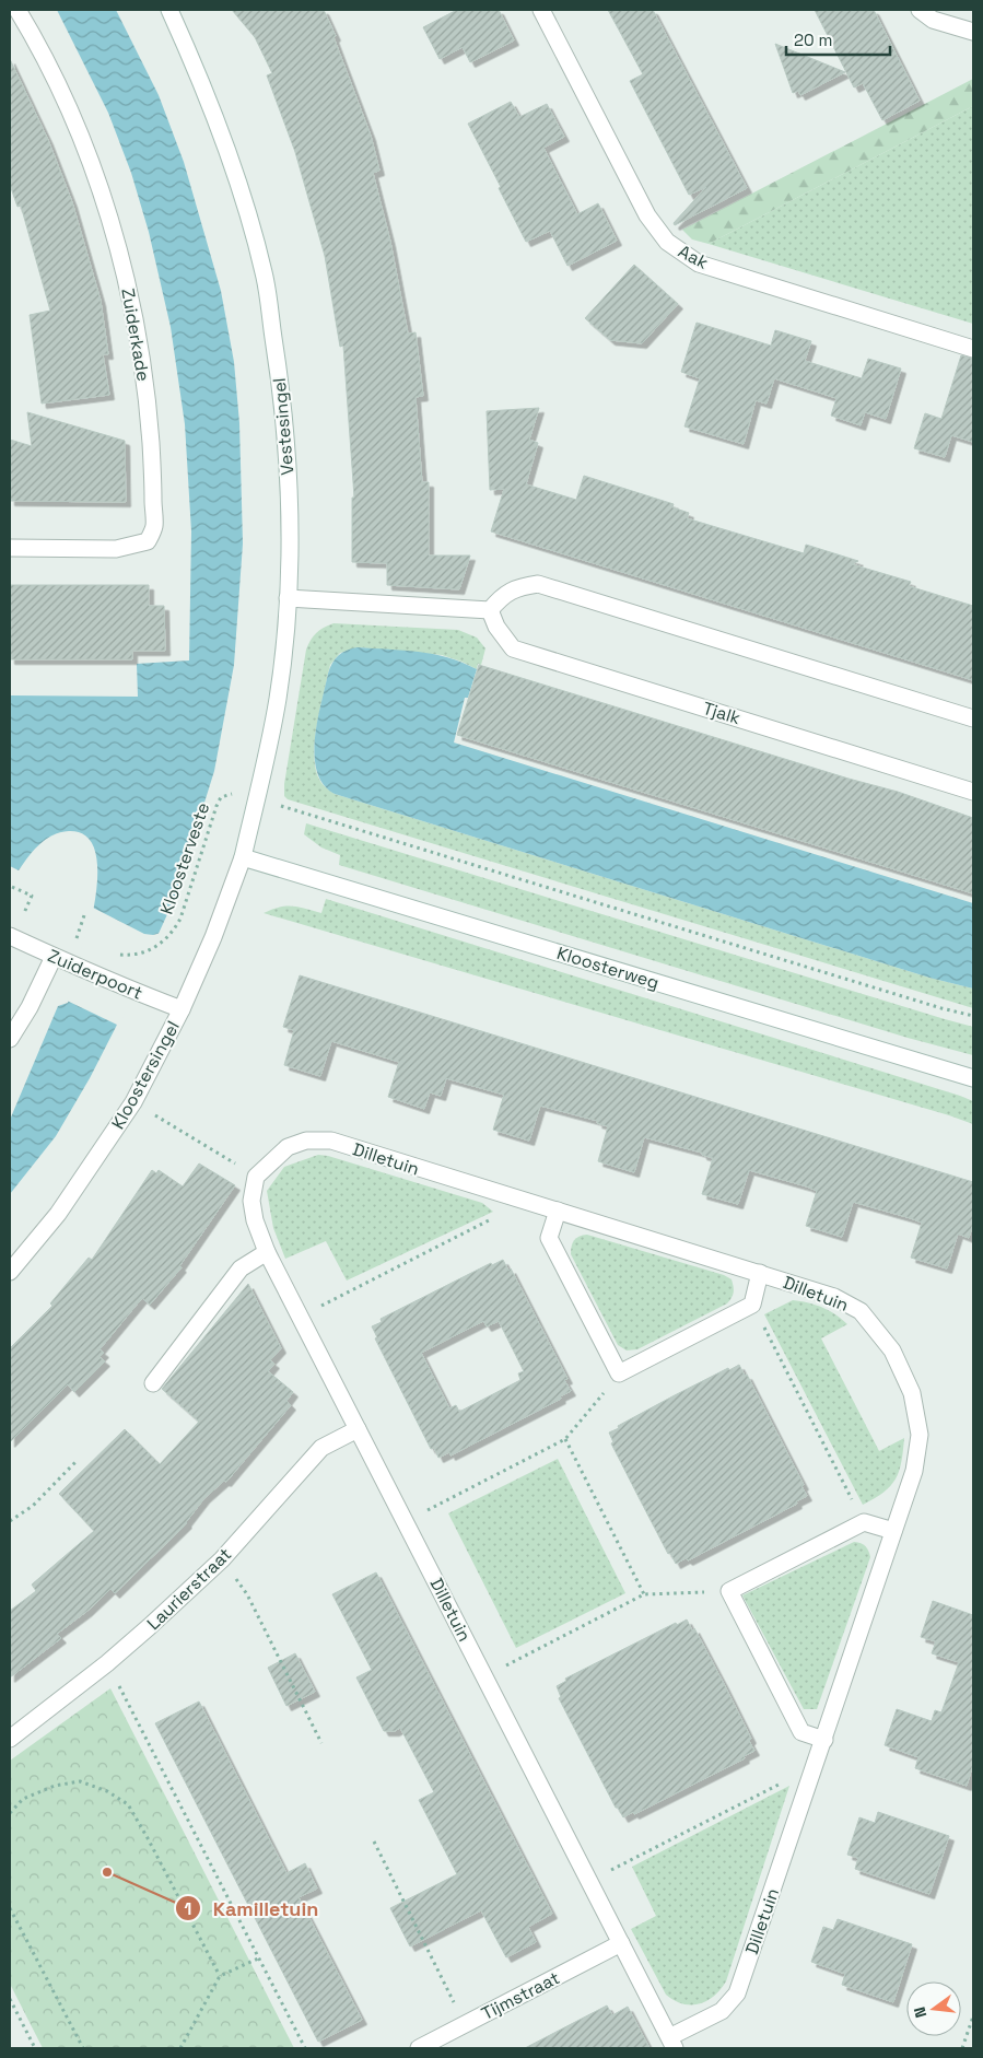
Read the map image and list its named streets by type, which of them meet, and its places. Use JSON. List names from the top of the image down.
{
  "streets": {
    "street": [
      "Aak",
      "Zuiderkade",
      "Vestesingel",
      "Tjalk",
      "Kloosterweg",
      "Zuiderpoort",
      "Kloostersingel",
      "Dilletuin",
      "Laurierstraat",
      "Tijmstraat"
    ],
    "path": ["Kloosterveste"]
  },
  "crossings": [
    ["Vestesingel", "Kloosterveste"],
    ["Vestesingel", "Kloosterweg"],
    ["Vestesingel", "Kloostersingel"],
    ["Kloosterweg", "Kloostersingel"],
    ["Zuiderpoort", "Kloostersingel"],
    ["Dilletuin", "Laurierstraat"],
    ["Dilletuin", "Tijmstraat"]
  ],
  "places": ["Kamilletuin"],
  "scale_bar": "20 m",
  "north": "left"
}
